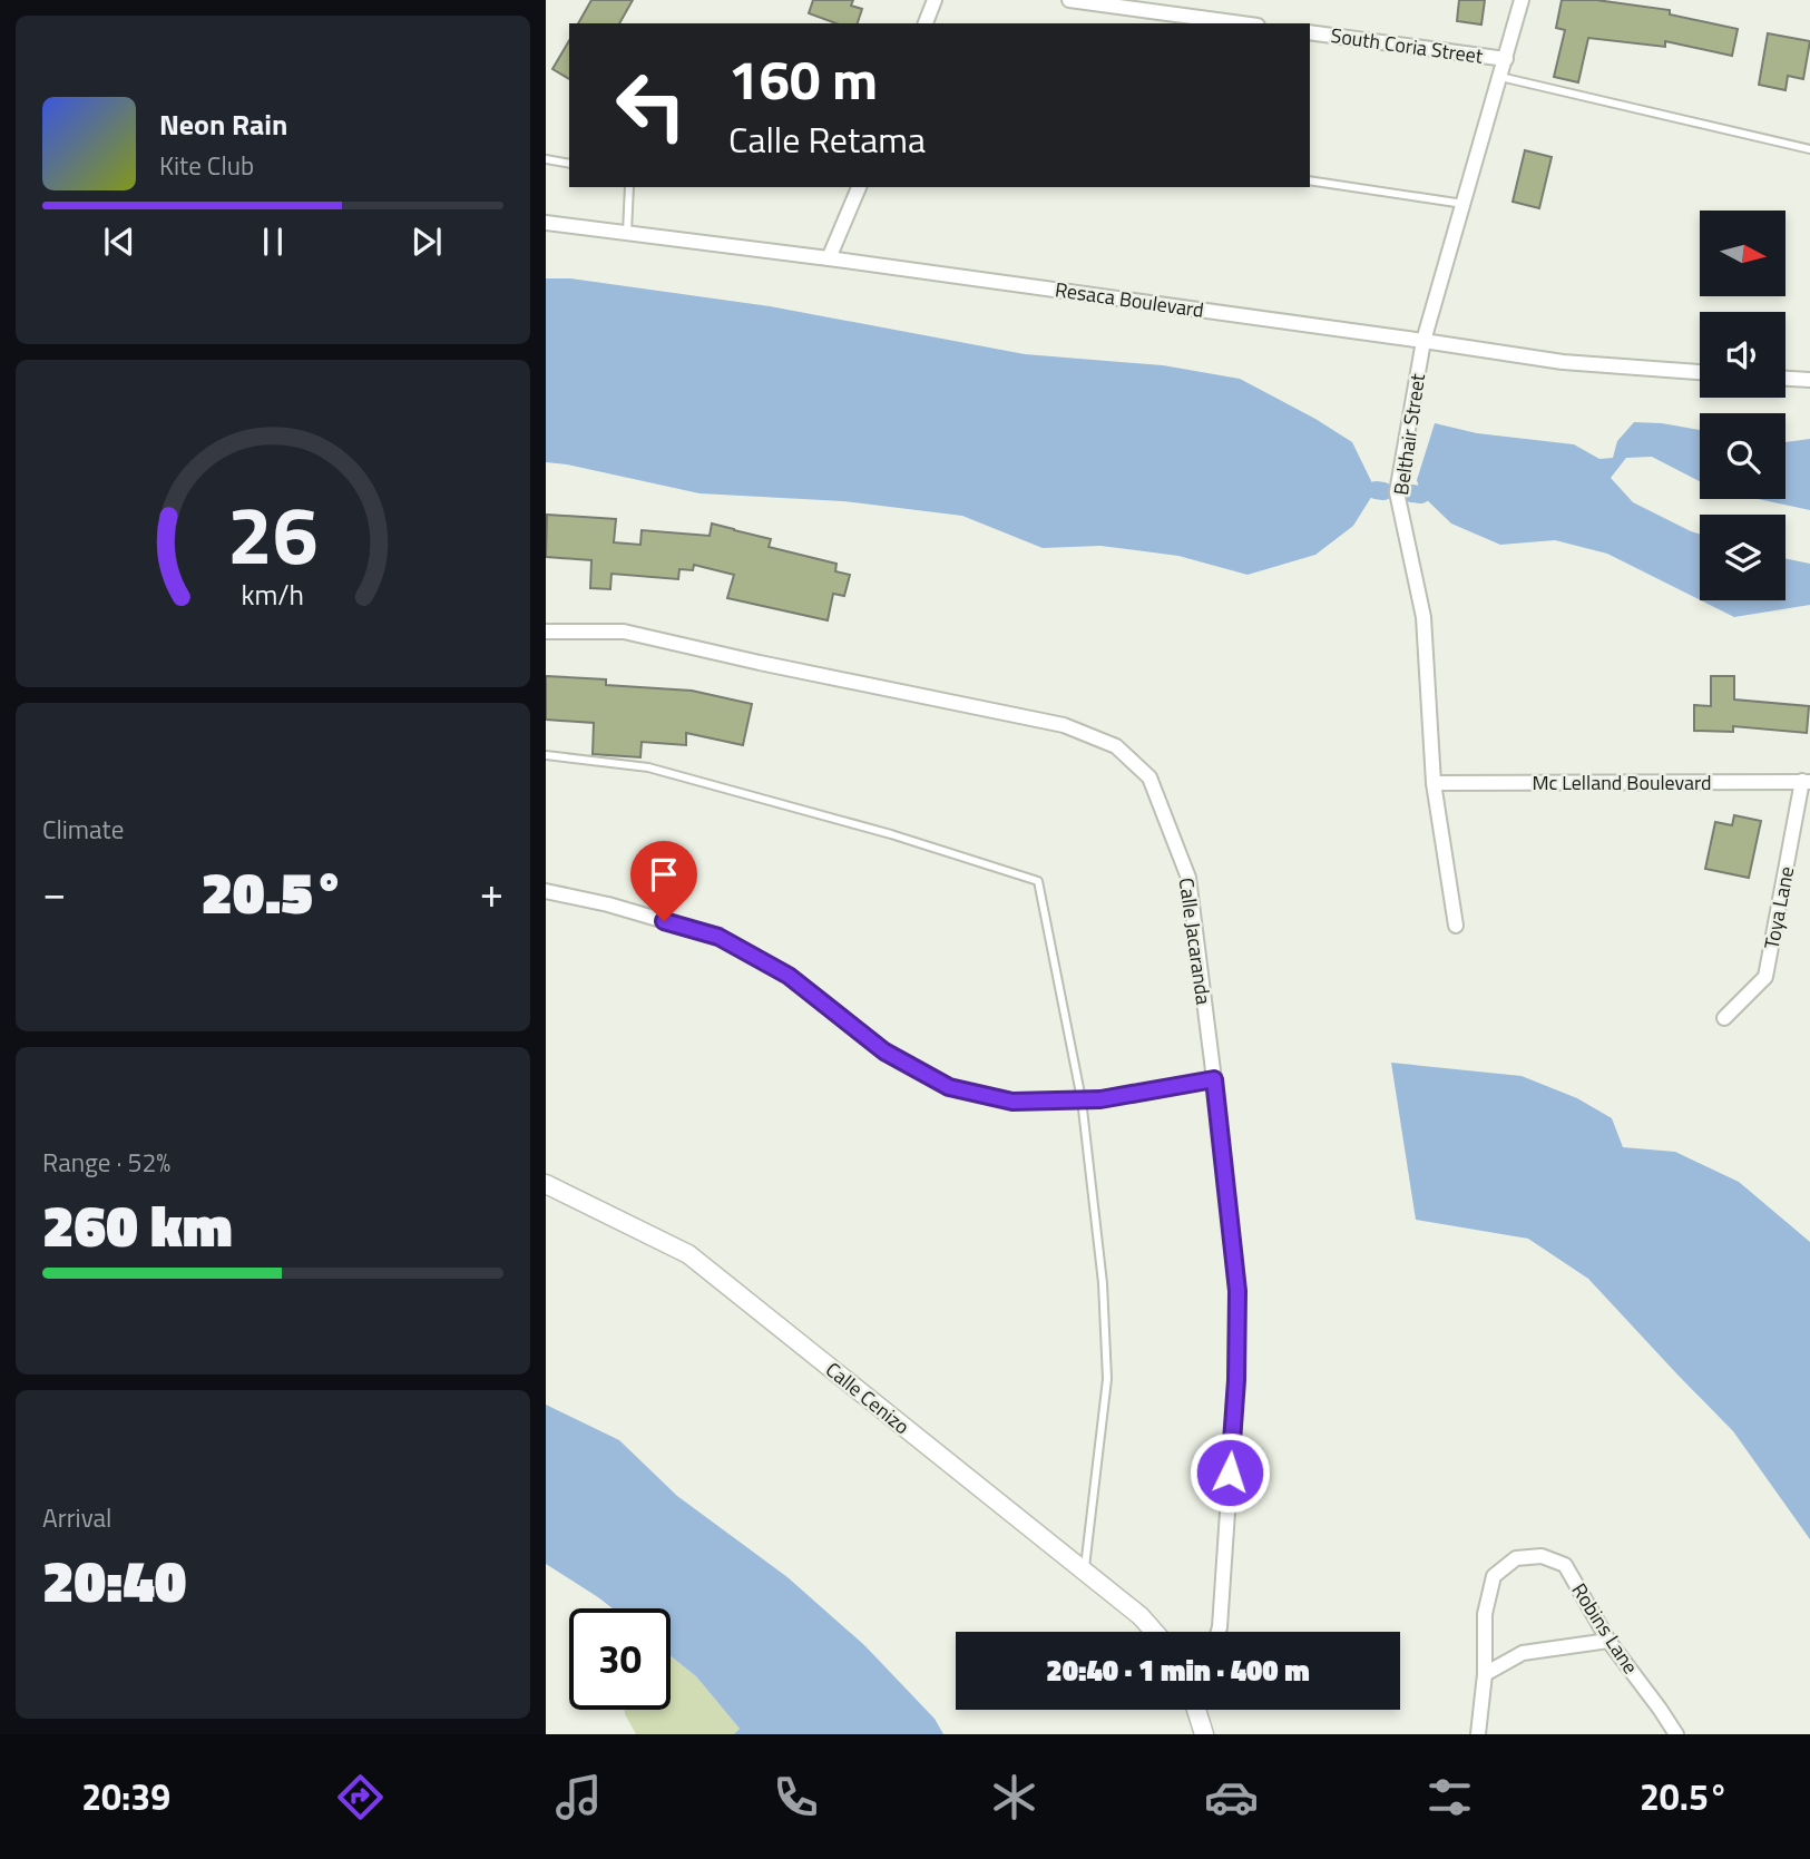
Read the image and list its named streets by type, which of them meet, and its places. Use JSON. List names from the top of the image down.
{
  "streets": {
    "street": [
      "South Coria Street",
      "Resaca Boulevard",
      "Belthair Street",
      "Mc Lelland Boulevard",
      "Toya Lane",
      "Calle Jacaranda",
      "Calle Cenizo",
      "Robins Lane"
    ]
  },
  "crossings": [
    ["South Coria Street", "Belthair Street"],
    ["Resaca Boulevard", "Belthair Street"],
    ["Belthair Street", "Mc Lelland Boulevard"],
    ["Mc Lelland Boulevard", "Toya Lane"]
  ],
  "north": "right",
  "page": {
    "turn": ["160 m", "Calle Retama"],
    "song": ["Neon Rain", "Kite Club"],
    "tile": [
      "Climate",
      ["Range · 52%", "260 km"],
      ["Arrival", "20:40"]
    ],
    "heat": ["−", "20.5°", "+"],
    "limit": "30",
    "trip": "20:40 · 1 min · 400 m",
    "tabs": ["20:39", "20.5°"],
    "gauge": ["26", "km/h"]
  }
}
